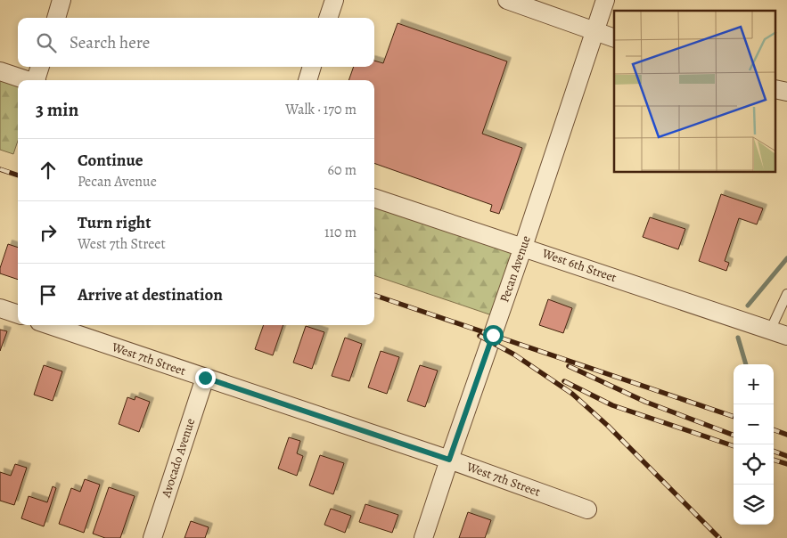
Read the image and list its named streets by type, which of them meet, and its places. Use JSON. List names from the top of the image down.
{
  "streets": {
    "street": [
      "West 6th Street",
      "Pecan Avenue",
      "West 7th Street",
      "Avocado Avenue"
    ]
  },
  "crossings": [
    ["West 6th Street", "Pecan Avenue"],
    ["Pecan Avenue", "West 7th Street"],
    ["West 7th Street", "Avocado Avenue"]
  ],
  "page": {
    "search": "Search here",
    "heading": ["3 min", "Walk · 170 m"],
    "list": [
      ["Continue", "Pecan Avenue", "60 m"],
      ["Turn right", "West 7th Street", "110 m"],
      "Arrive at destination"
    ],
    "map_buttons": ["+", "−"]
  }
}
